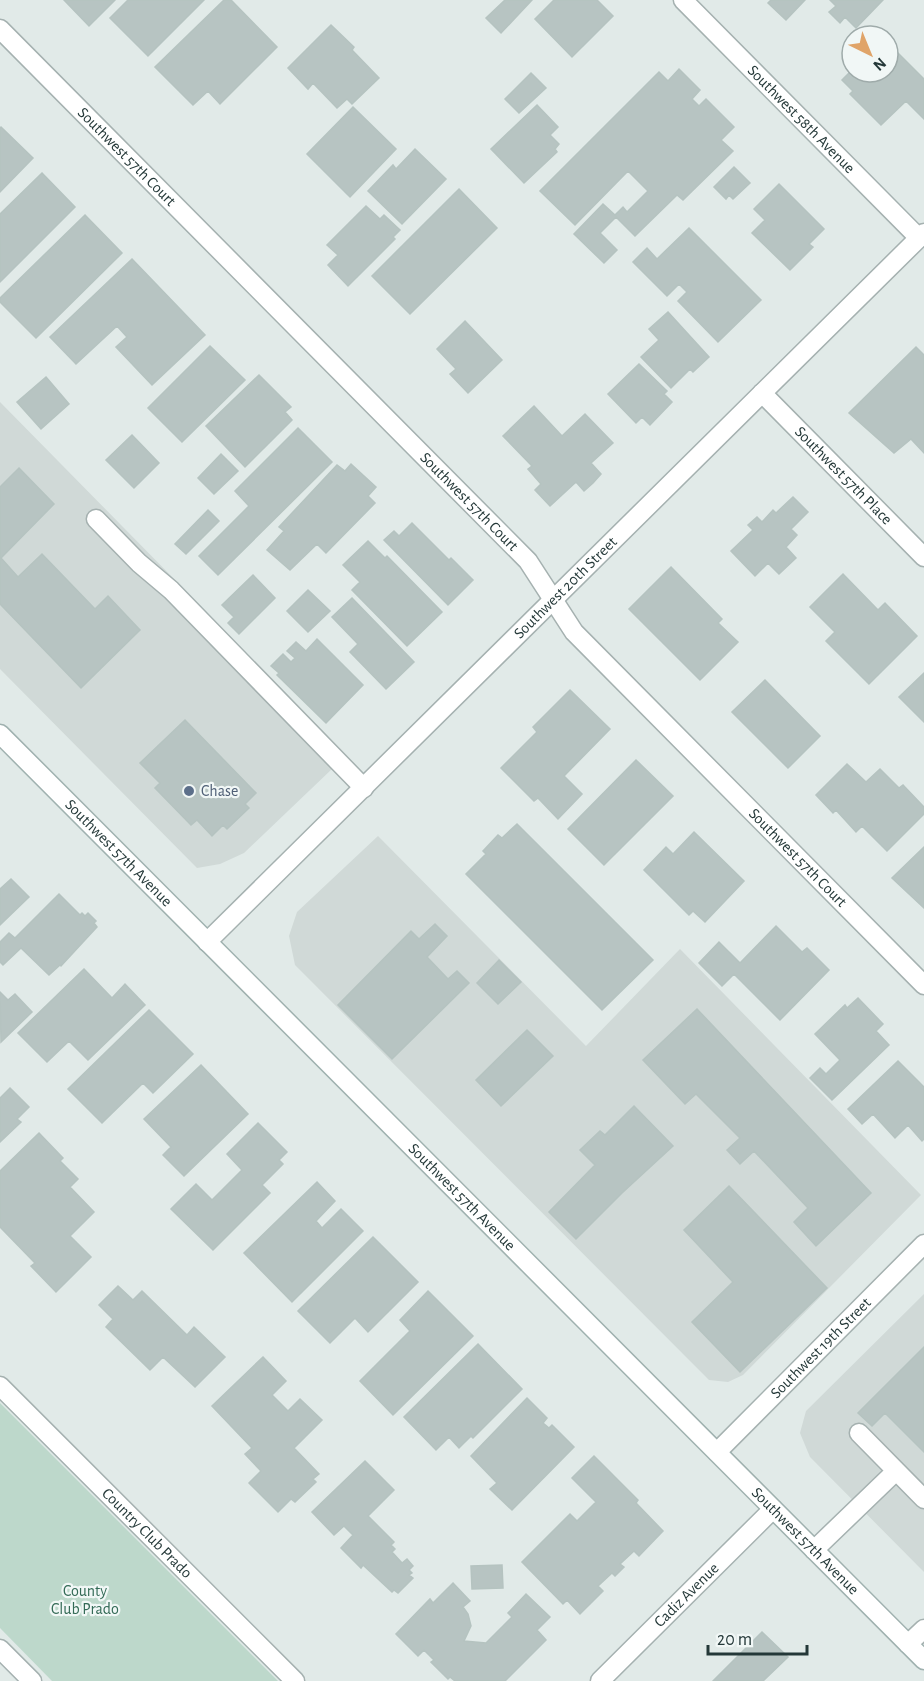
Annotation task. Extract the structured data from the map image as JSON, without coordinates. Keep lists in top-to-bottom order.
{
  "streets": {
    "street": [
      "Southwest 58th Avenue",
      "Southwest 57th Court",
      "Southwest 57th Place",
      "Southwest 20th Street",
      "Southwest 57th Avenue",
      "Southwest 19th Street",
      "Country Club Prado",
      "Cadiz Avenue"
    ]
  },
  "crossings": [
    ["Southwest 58th Avenue", "Southwest 20th Street"],
    ["Southwest 57th Court", "Southwest 20th Street"],
    ["Southwest 57th Place", "Southwest 20th Street"],
    ["Southwest 20th Street", "Southwest 57th Avenue"],
    ["Southwest 57th Avenue", "Southwest 19th Street"],
    ["Southwest 57th Avenue", "Cadiz Avenue"]
  ],
  "parks": ["County Club Prado"],
  "places": ["Chase"],
  "scale_bar": "20 m",
  "north": "bottom right"
}
